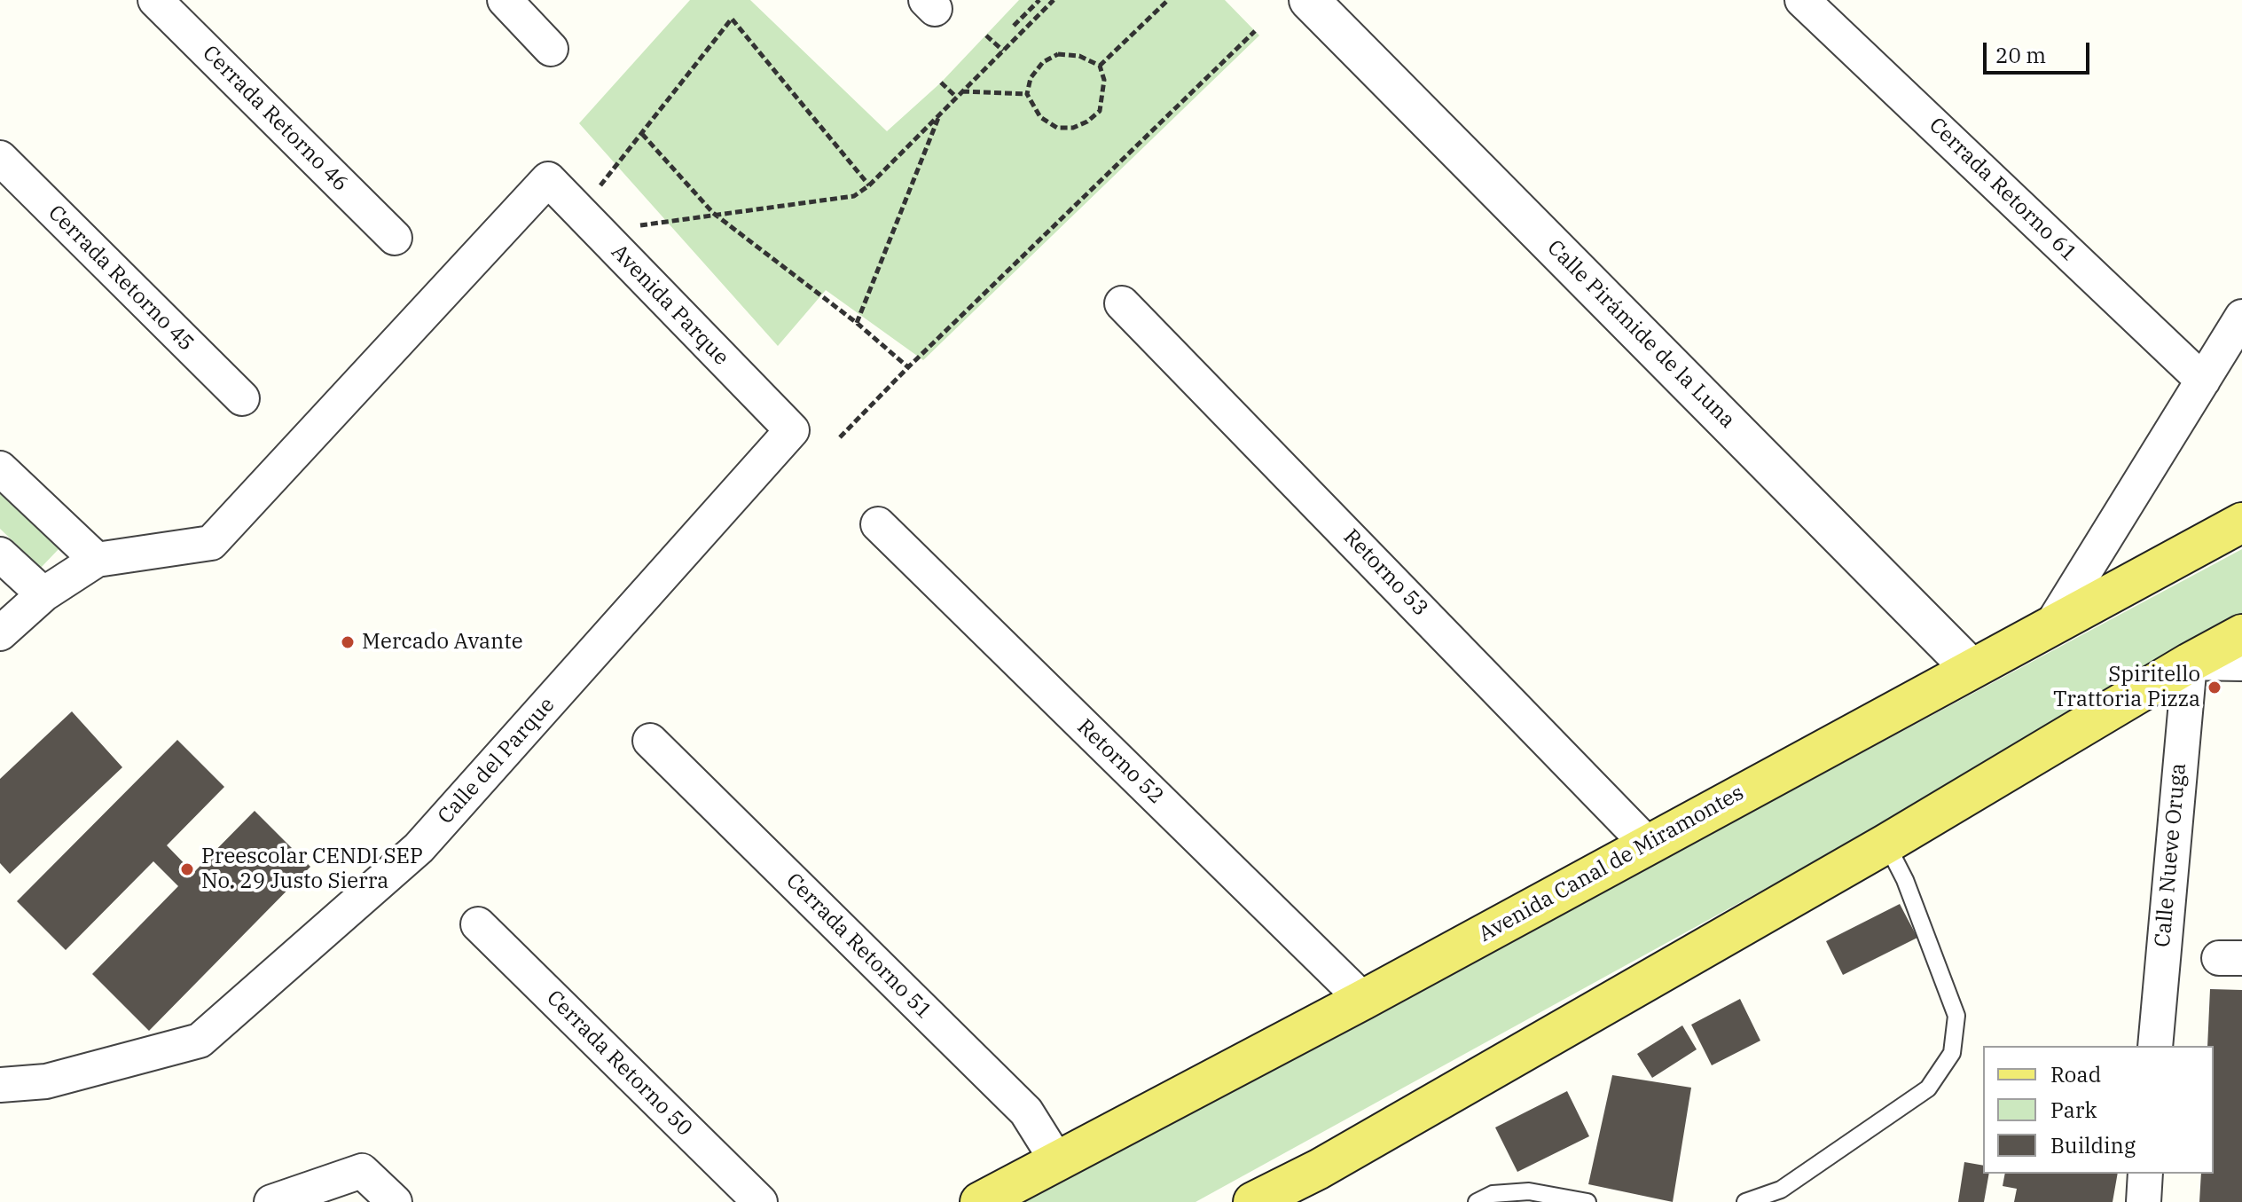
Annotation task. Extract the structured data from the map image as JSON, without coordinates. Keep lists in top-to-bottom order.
{
  "streets": {
    "main road": ["Avenida Canal de Miramontes"],
    "street": [
      "Cerrada Retorno 46",
      "Cerrada Retorno 61",
      "Cerrada Retorno 45",
      "Avenida Parque",
      "Calle Pirámide de la Luna",
      "Retorno 53",
      "Calle del Parque",
      "Retorno 52",
      "Calle Nueve Oruga",
      "Cerrada Retorno 51",
      "Cerrada Retorno 50"
    ]
  },
  "crossings": [
    ["Avenida Parque", "Calle del Parque"],
    ["Calle Pirámide de la Luna", "Avenida Canal de Miramontes"],
    ["Retorno 53", "Avenida Canal de Miramontes"],
    ["Retorno 52", "Avenida Canal de Miramontes"],
    ["Avenida Canal de Miramontes", "Cerrada Retorno 51"]
  ],
  "places": ["Mercado Avante", "Spiritello Trattoria Pizza", "Preescolar CENDI SEP No. 29 Justo Sierra"],
  "legend": ["Road", "Park", "Building"],
  "scale_bar": "20 m"
}
